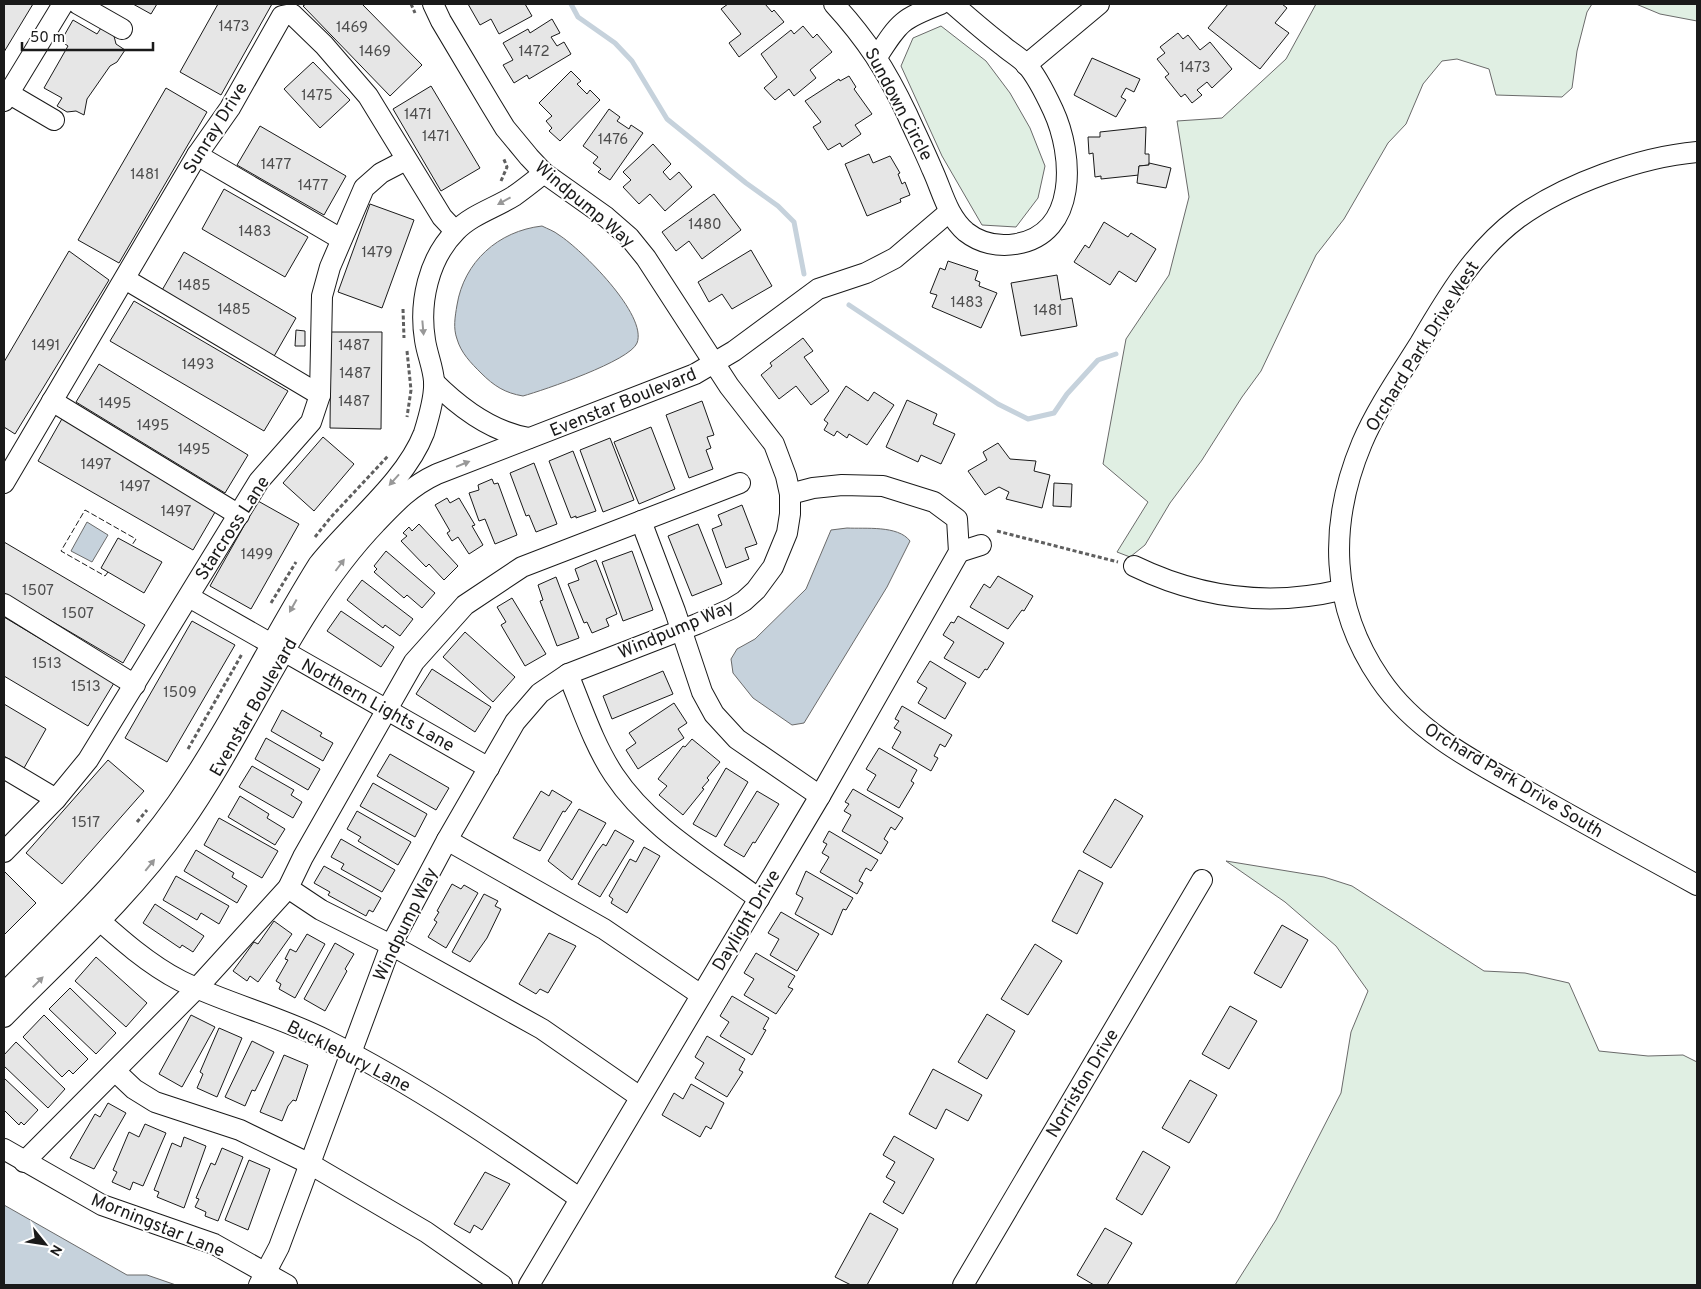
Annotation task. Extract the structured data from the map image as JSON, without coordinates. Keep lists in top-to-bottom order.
{
  "streets": {
    "street": [
      "Sundown Circle",
      "Sunray Drive",
      "Windpump Way",
      "Orchard Park Drive West",
      "Evenstar Boulevard",
      "Starcross Lane",
      "Northern Lights Lane",
      "Orchard Park Drive South",
      "Daylight Drive",
      "Bucklebury Lane",
      "Norriston Drive",
      "Morningstar Lane"
    ]
  },
  "crossings": [
    ["Sunray Drive", "Evenstar Boulevard"],
    ["Sunray Drive", "Starcross Lane"],
    ["Windpump Way", "Evenstar Boulevard"],
    ["Windpump Way", "Northern Lights Lane"],
    ["Windpump Way", "Bucklebury Lane"],
    ["Windpump Way", "Morningstar Lane"],
    ["Orchard Park Drive West", "Orchard Park Drive South"],
    ["Evenstar Boulevard", "Northern Lights Lane"],
    ["Evenstar Boulevard", "Bucklebury Lane"],
    ["Starcross Lane", "Northern Lights Lane"],
    ["Daylight Drive", "Bucklebury Lane"]
  ],
  "house_numbers": [
    "1473",
    "1469",
    "1469",
    "1472",
    "1473",
    "1475",
    "1471",
    "1471",
    "1476",
    "1477",
    "1481",
    "1477",
    "1480",
    "1483",
    "1479",
    "1485",
    "1483",
    "1485",
    "1481",
    "1491",
    "1487",
    "1493",
    "1487",
    "1487",
    "1495",
    "1495",
    "1495",
    "1497",
    "1497",
    "1497",
    "1499",
    "1507",
    "1507",
    "1513",
    "1513",
    "1509",
    "1517"
  ],
  "scale_bar": "50 m",
  "north": "bottom right"
}
